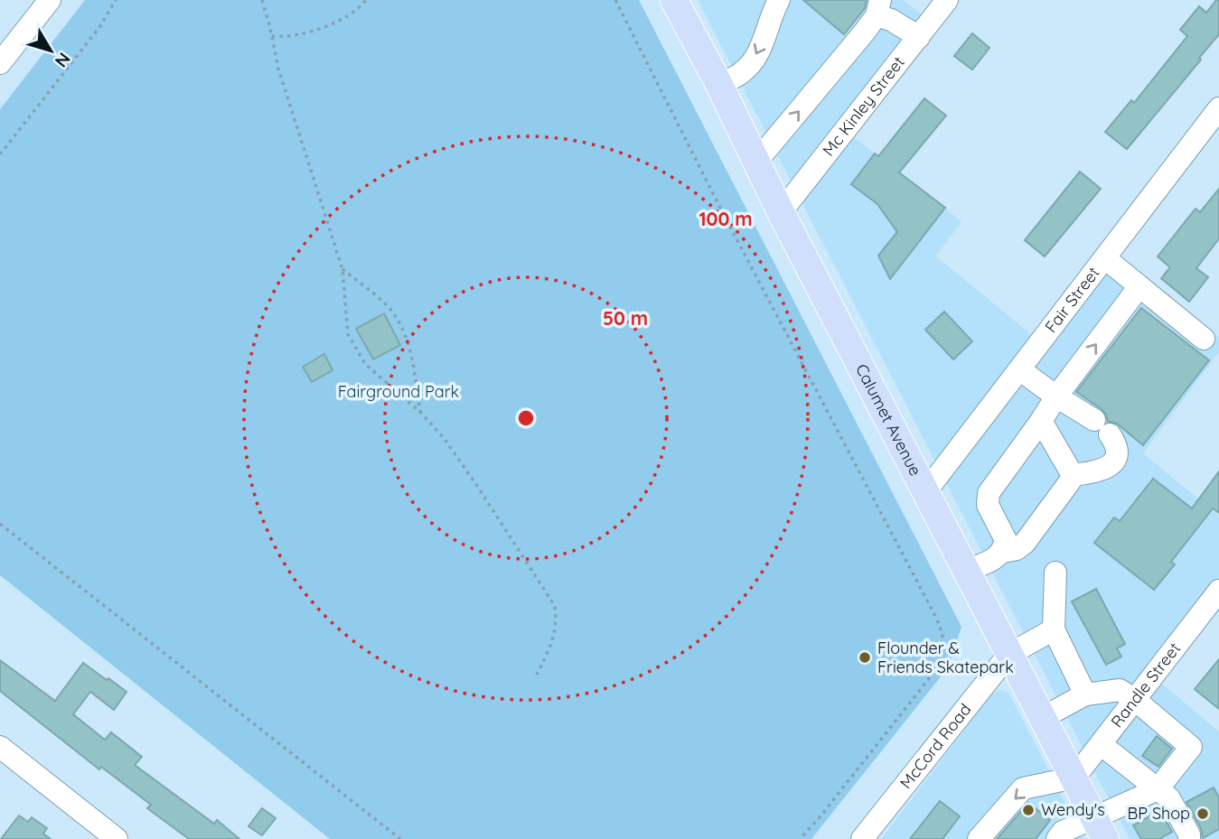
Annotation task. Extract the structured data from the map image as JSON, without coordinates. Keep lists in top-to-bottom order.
{
  "streets": {
    "main road": ["Calumet Avenue"],
    "street": [
      "Mc Kinley Street",
      "Fair Street",
      "Randle Street",
      "McCord Road"
    ]
  },
  "crossings": [
    ["Mc Kinley Street", "Calumet Avenue"],
    ["Fair Street", "Calumet Avenue"],
    ["Calumet Avenue", "Randle Street"],
    ["Calumet Avenue", "McCord Road"]
  ],
  "parks": ["Fairground Park"],
  "places": ["Flounder & Friends Skatepark", "Wendy's", "BP Shop"],
  "north": "bottom right",
  "rings": ["100 m", "50 m"]
}
